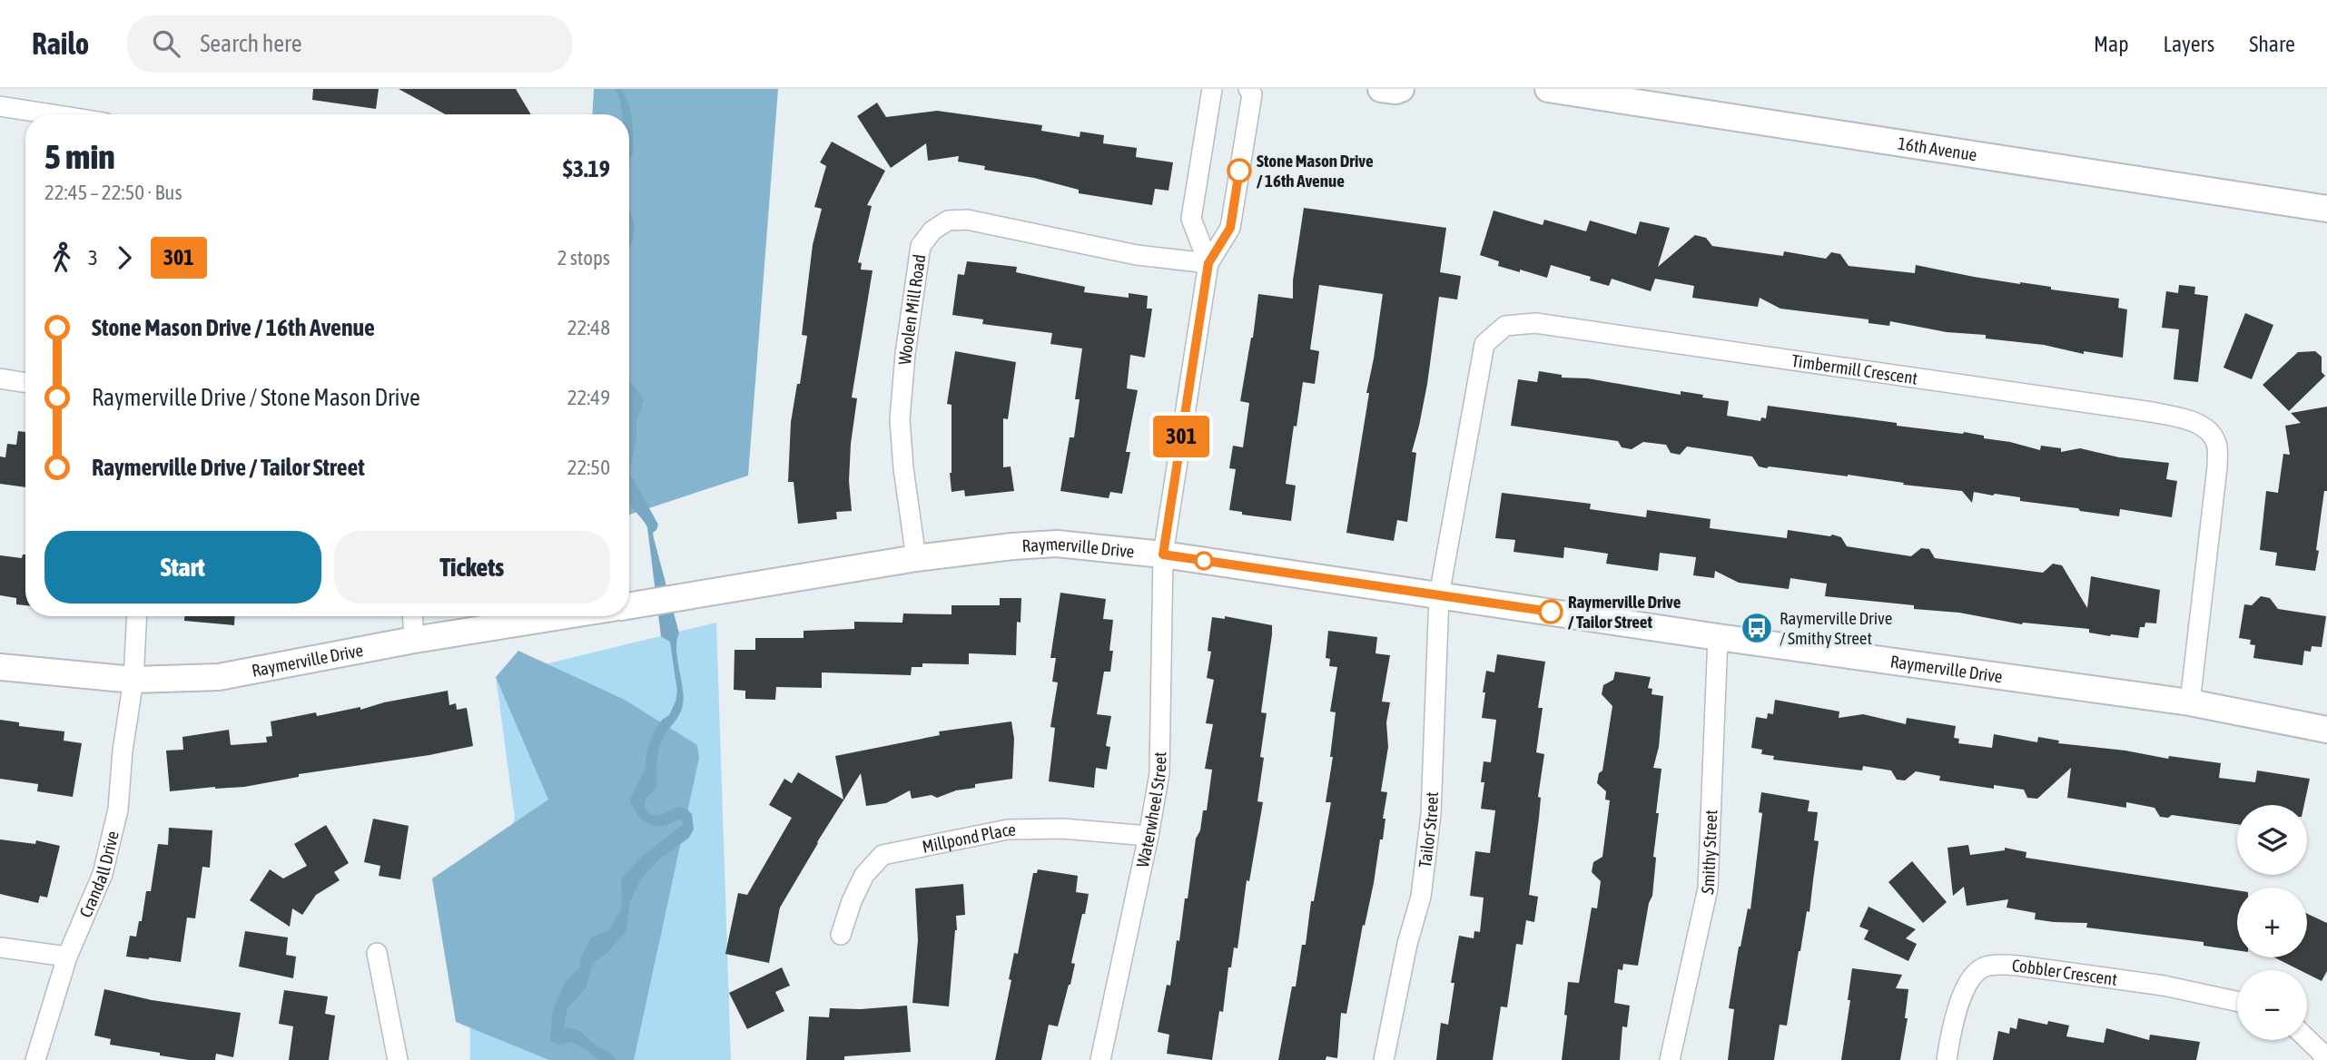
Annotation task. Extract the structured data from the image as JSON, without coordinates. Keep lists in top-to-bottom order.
{
  "streets": {
    "street": [
      "16th Avenue",
      "Woolen Mill Road",
      "Timbermill Crescent",
      "Raymerville Drive",
      "Waterwheel Street",
      "Tailor Street",
      "Millpond Place",
      "Smithy Street",
      "Crandall Drive",
      "Cobbler Crescent"
    ]
  },
  "crossings": [
    ["Woolen Mill Road", "Raymerville Drive"],
    ["Woolen Mill Road", "Waterwheel Street"],
    ["Timbermill Crescent", "Raymerville Drive"],
    ["Timbermill Crescent", "Tailor Street"],
    ["Raymerville Drive", "Waterwheel Street"],
    ["Raymerville Drive", "Tailor Street"],
    ["Raymerville Drive", "Smithy Street"],
    ["Raymerville Drive", "Crandall Drive"],
    ["Waterwheel Street", "Millpond Place"]
  ],
  "places": {
    "other": ["Stone Mason Drive / 16th Avenue", "Raymerville Drive / Tailor Street"],
    "bus stop": ["Raymerville Drive / Smithy Street"]
  },
  "lines": ["bus line 301"],
  "page": {
    "header": "Railo",
    "search": "Search here",
    "nav": ["Map", "Layers", "Share"],
    "on_map": "301",
    "heading": ["5 min", "22:45 – 22:50 · Bus", "$3.19"],
    "legs": ["3", "301", "2 stops"],
    "list": [
      {
        "name": "Stone Mason Drive / 16th Avenue",
        "value": "22:48"
      },
      {
        "name": "Raymerville Drive / Stone Mason Drive",
        "value": "22:49"
      },
      {
        "name": "Raymerville Drive / Tailor Street",
        "value": "22:50"
      }
    ],
    "buttons": ["Start", "Tickets"],
    "map_buttons": ["+", "−"]
  }
}
